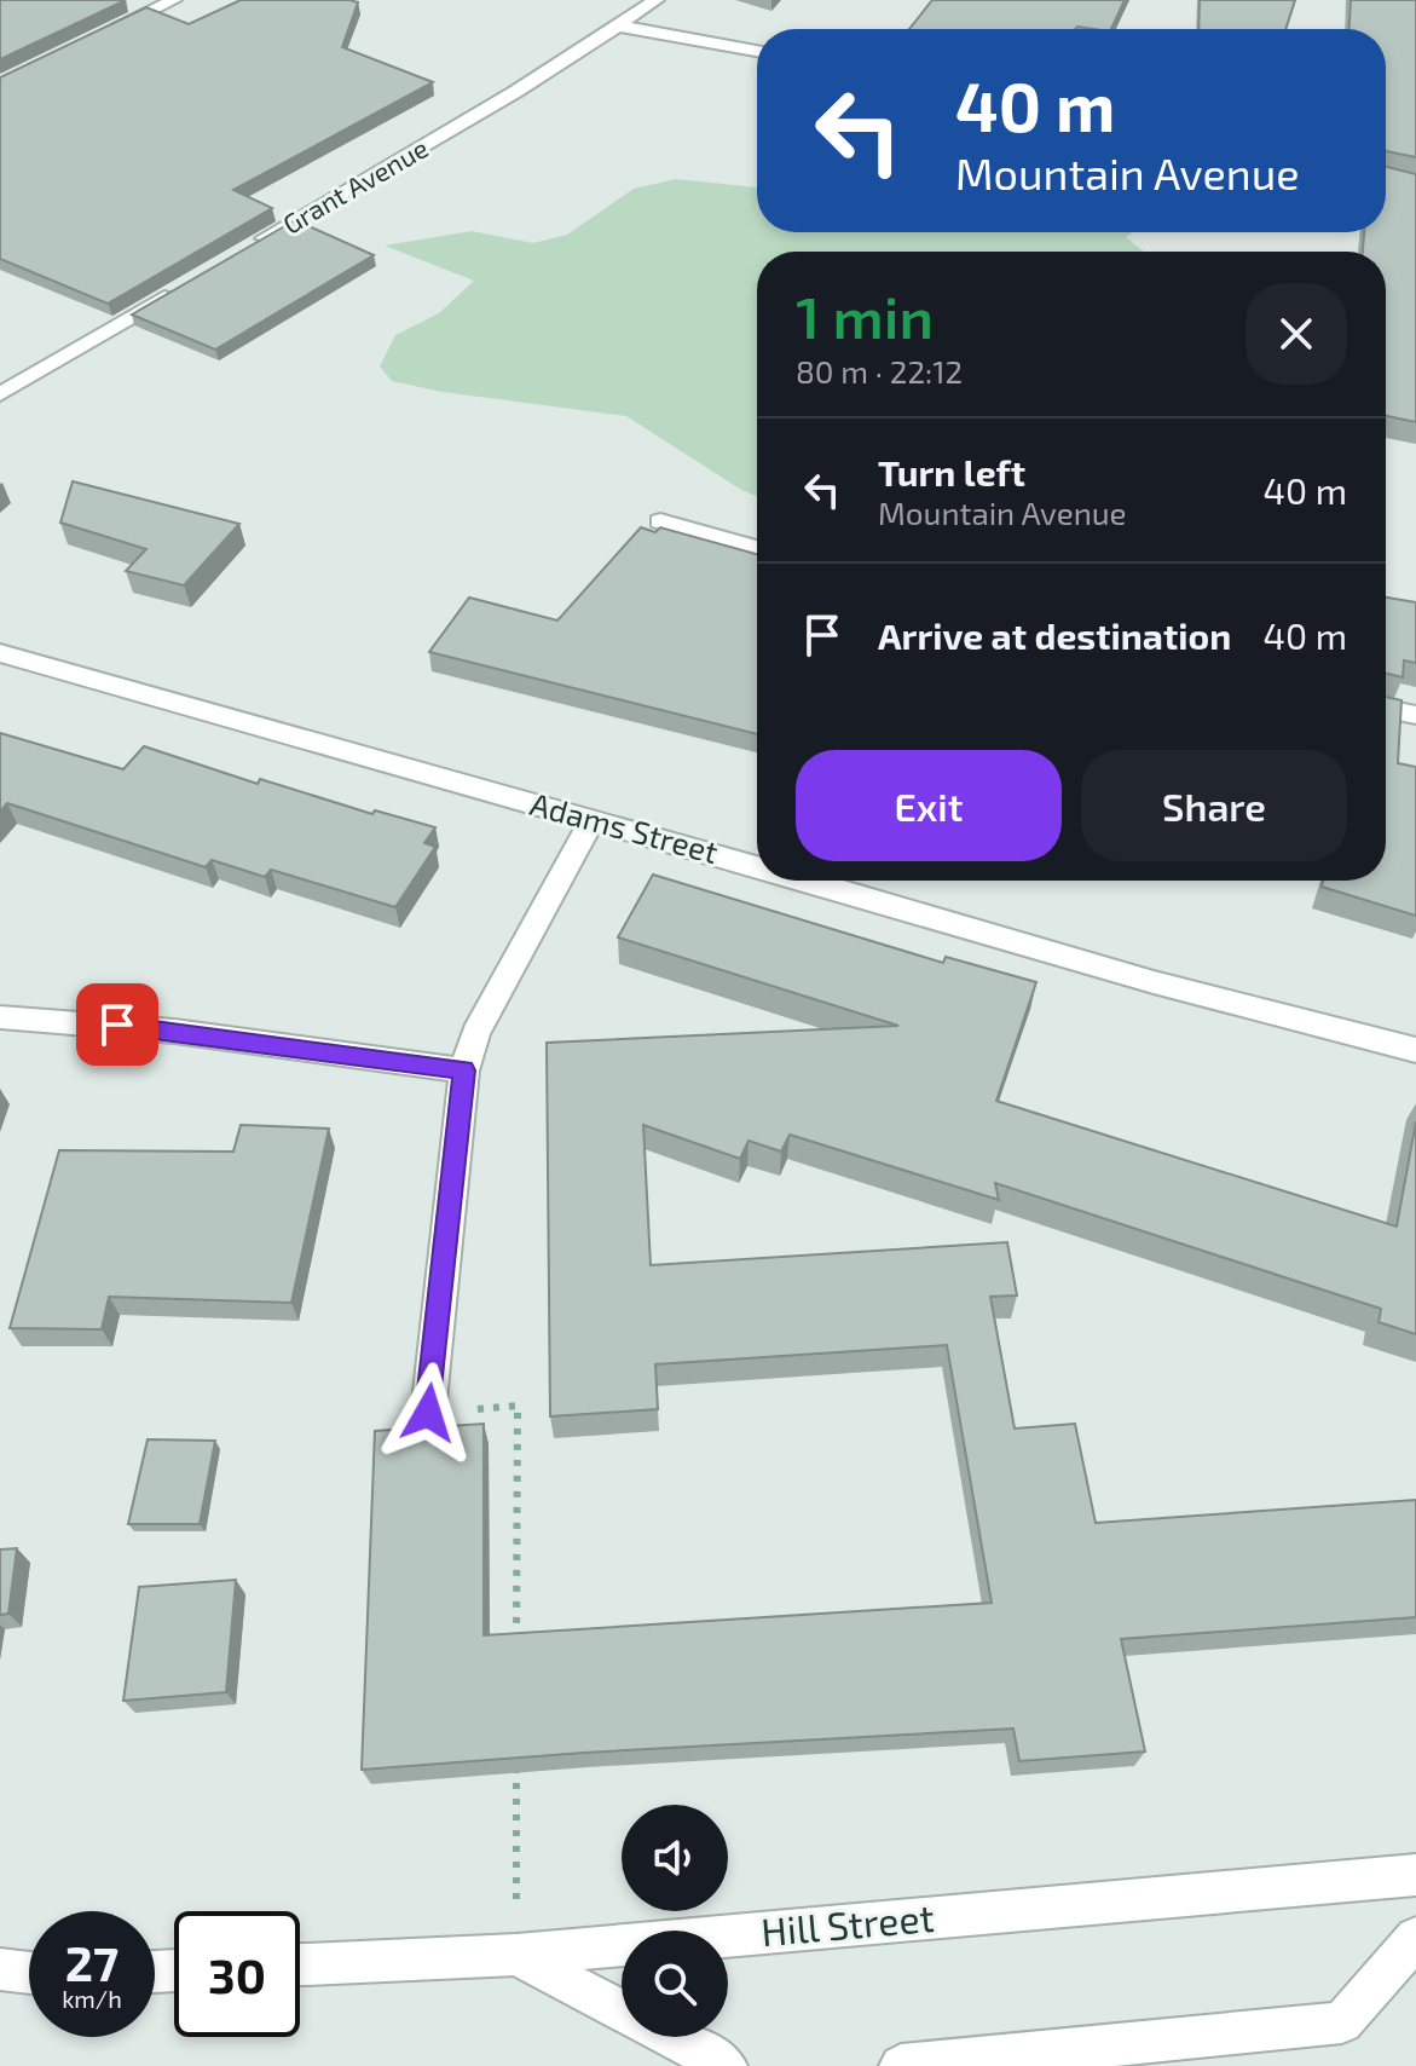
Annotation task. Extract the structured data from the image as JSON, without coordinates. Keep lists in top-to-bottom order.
{
  "streets": {
    "street": ["Grant Avenue", "Adams Street", "Hill Street"]
  },
  "page": {
    "turn": ["40 m", "Mountain Avenue"],
    "heading": ["1 min", "80 m · 22:12"],
    "list": [
      {
        "name": "Turn left",
        "note": "Mountain Avenue",
        "value": "40 m"
      },
      {
        "name": "Arrive at destination",
        "value": "40 m"
      }
    ],
    "buttons": ["Exit", "Share"],
    "speed": "27 km/h",
    "limit": "30"
  }
}
